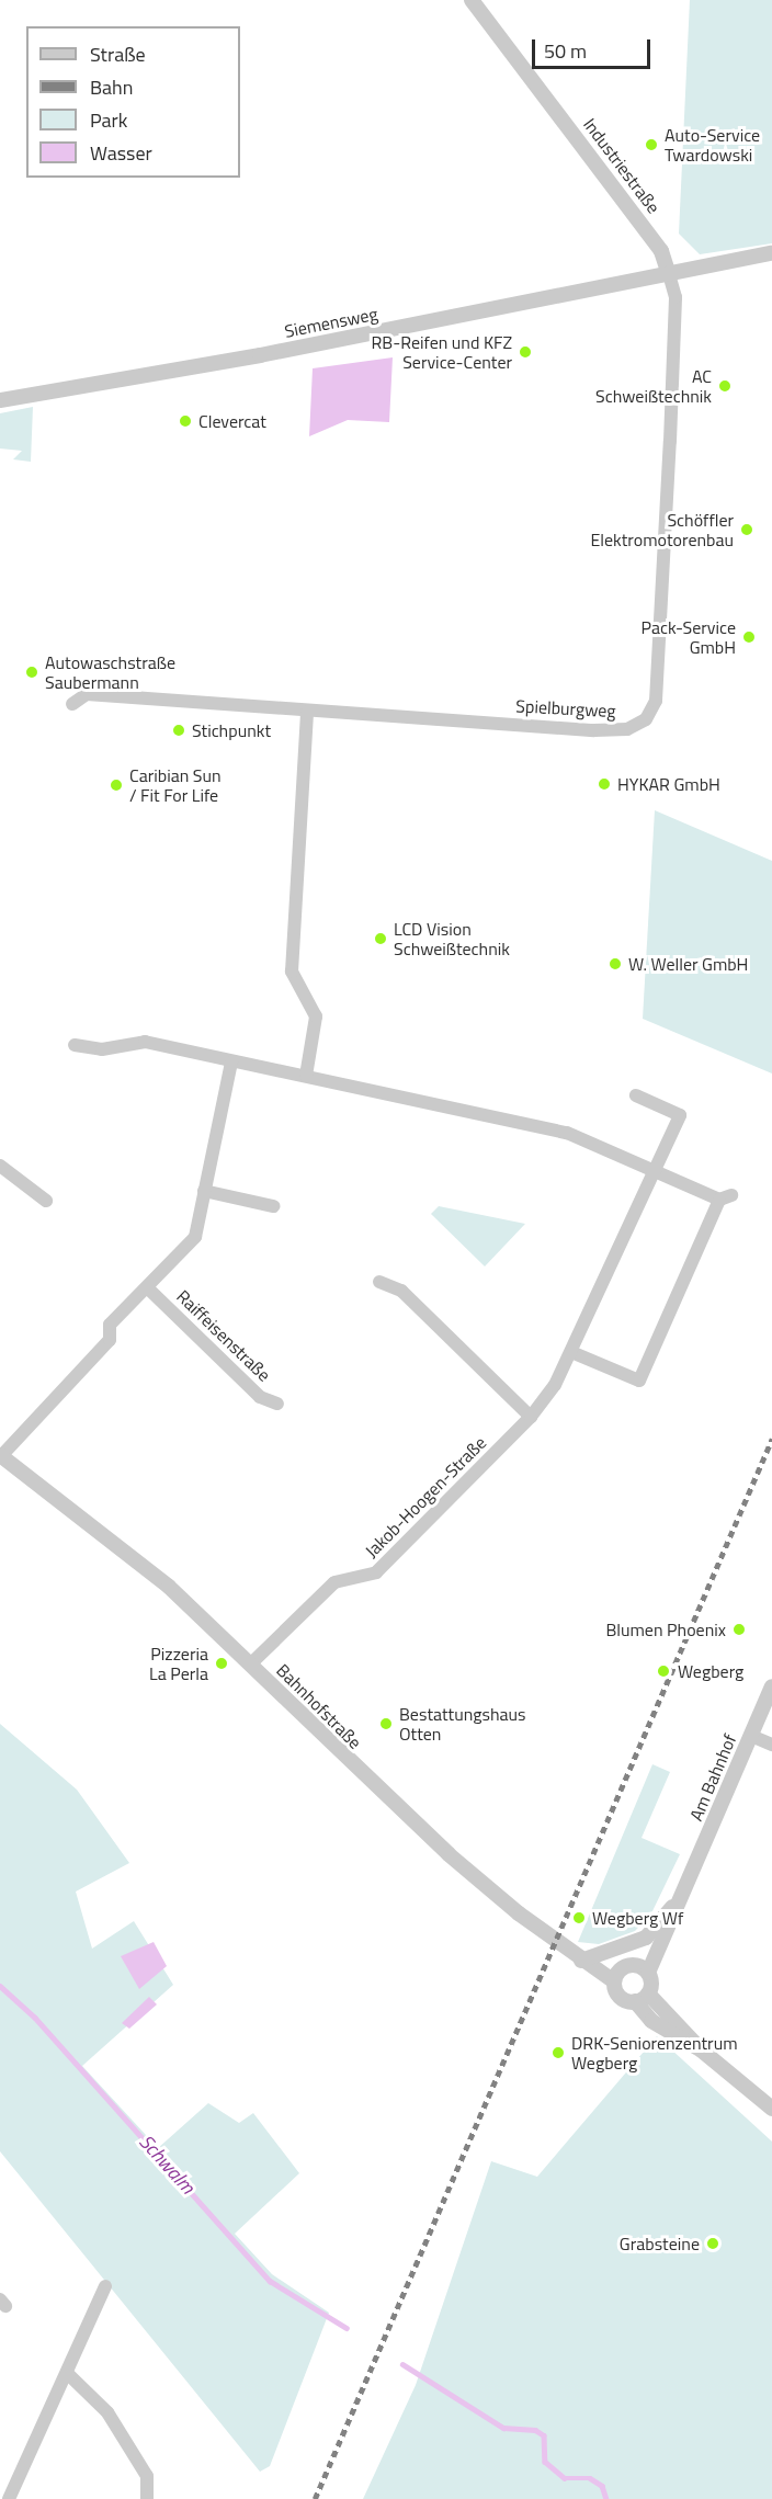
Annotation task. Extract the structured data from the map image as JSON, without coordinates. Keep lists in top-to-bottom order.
{
  "streets": {
    "street": [
      "Industriestraße",
      "Siemensweg",
      "Spielburgweg",
      "Raiffeisenstraße",
      "Jakob-Hoogen-Straße",
      "Bahnhofstraße",
      "Am Bahnhof"
    ]
  },
  "crossings": [
    ["Industriestraße", "Siemensweg"],
    ["Industriestraße", "Spielburgweg"],
    ["Siemensweg", "Spielburgweg"],
    ["Raiffeisenstraße", "Bahnhofstraße"],
    ["Jakob-Hoogen-Straße", "Bahnhofstraße"],
    ["Bahnhofstraße", "Am Bahnhof"]
  ],
  "water": ["Schwalm"],
  "places": [
    "Auto-Service Twardowski",
    "RB-Reifen und KFZ Service-Center",
    "AC Schweißtechnik",
    "Clevercat",
    "Schöffler Elektromotorenbau",
    "Pack-Service GmbH",
    "Autowaschstraße Saubermann",
    "Stichpunkt",
    "HYKAR GmbH",
    "Caribian Sun / Fit For Life",
    "LCD Vision Schweißtechnik",
    "W. Weller GmbH",
    "Blumen Phoenix",
    "Pizzeria La Perla",
    "Wegberg",
    "Bestattungshaus Otten",
    "Wegberg Wf",
    "DRK-Seniorenzentrum Wegberg",
    "Grabsteine"
  ],
  "legend": [
    "Straße",
    "Bahn",
    "Park",
    "Wasser"
  ],
  "scale_bar": "50 m"
}
